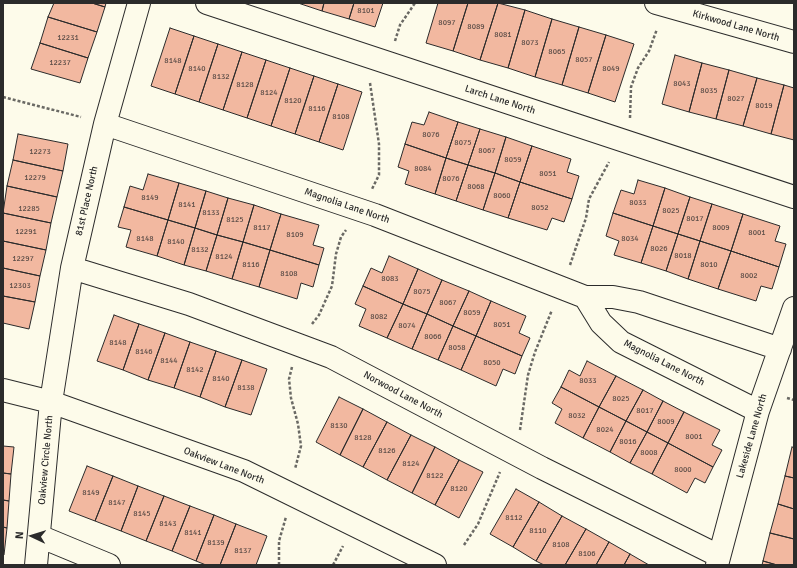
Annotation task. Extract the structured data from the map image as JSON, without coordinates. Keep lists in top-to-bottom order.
{
  "streets": {
    "street": [
      "Kirkwood Lane North",
      "Larch Lane North",
      "81st Place North",
      "Magnolia Lane North",
      "Norwood Lane North",
      "Lakeside Lane North",
      "Oakview Circle North",
      "Oakview Lane North"
    ]
  },
  "crossings": [
    ["81st Place North", "Magnolia Lane North"],
    ["81st Place North", "Norwood Lane North"],
    ["81st Place North", "Oakview Circle North"],
    ["81st Place North", "Oakview Lane North"],
    ["Magnolia Lane North", "Lakeside Lane North"],
    ["Norwood Lane North", "Lakeside Lane North"],
    ["Oakview Circle North", "Oakview Lane North"]
  ],
  "house_numbers": [
    "8101",
    "8097",
    "8089",
    "8081",
    "12231",
    "8073",
    "8065",
    "8057",
    "8148",
    "12237",
    "8140",
    "8049",
    "8132",
    "8043",
    "8128",
    "8035",
    "8124",
    "8027",
    "8120",
    "8019",
    "8116",
    "8108",
    "8076",
    "8075",
    "8067",
    "12273",
    "8059",
    "8084",
    "8051",
    "12279",
    "8076",
    "8068",
    "8060",
    "8149",
    "8033",
    "8141",
    "8052",
    "12285",
    "8025",
    "8133",
    "8017",
    "8125",
    "8117",
    "8009",
    "12291",
    "8001",
    "8109",
    "8148",
    "8034",
    "8140",
    "8026",
    "8132",
    "8018",
    "8124",
    "12297",
    "8116",
    "8010",
    "8108",
    "8002",
    "8083",
    "12303",
    "8075",
    "8067",
    "8059",
    "8082",
    "8051",
    "8074",
    "8066",
    "8148",
    "8058",
    "8146",
    "8144",
    "8050",
    "8142",
    "8140",
    "8033",
    "8138",
    "8025",
    "8017",
    "8032",
    "8009",
    "8130",
    "8024",
    "8001",
    "8128",
    "8016",
    "8126",
    "8008",
    "8124",
    "8000",
    "8122",
    "8120",
    "8149",
    "8147",
    "8145",
    "8112",
    "8143",
    "8110",
    "8141",
    "8139",
    "8108",
    "8137",
    "8106"
  ],
  "north": "left"
}
